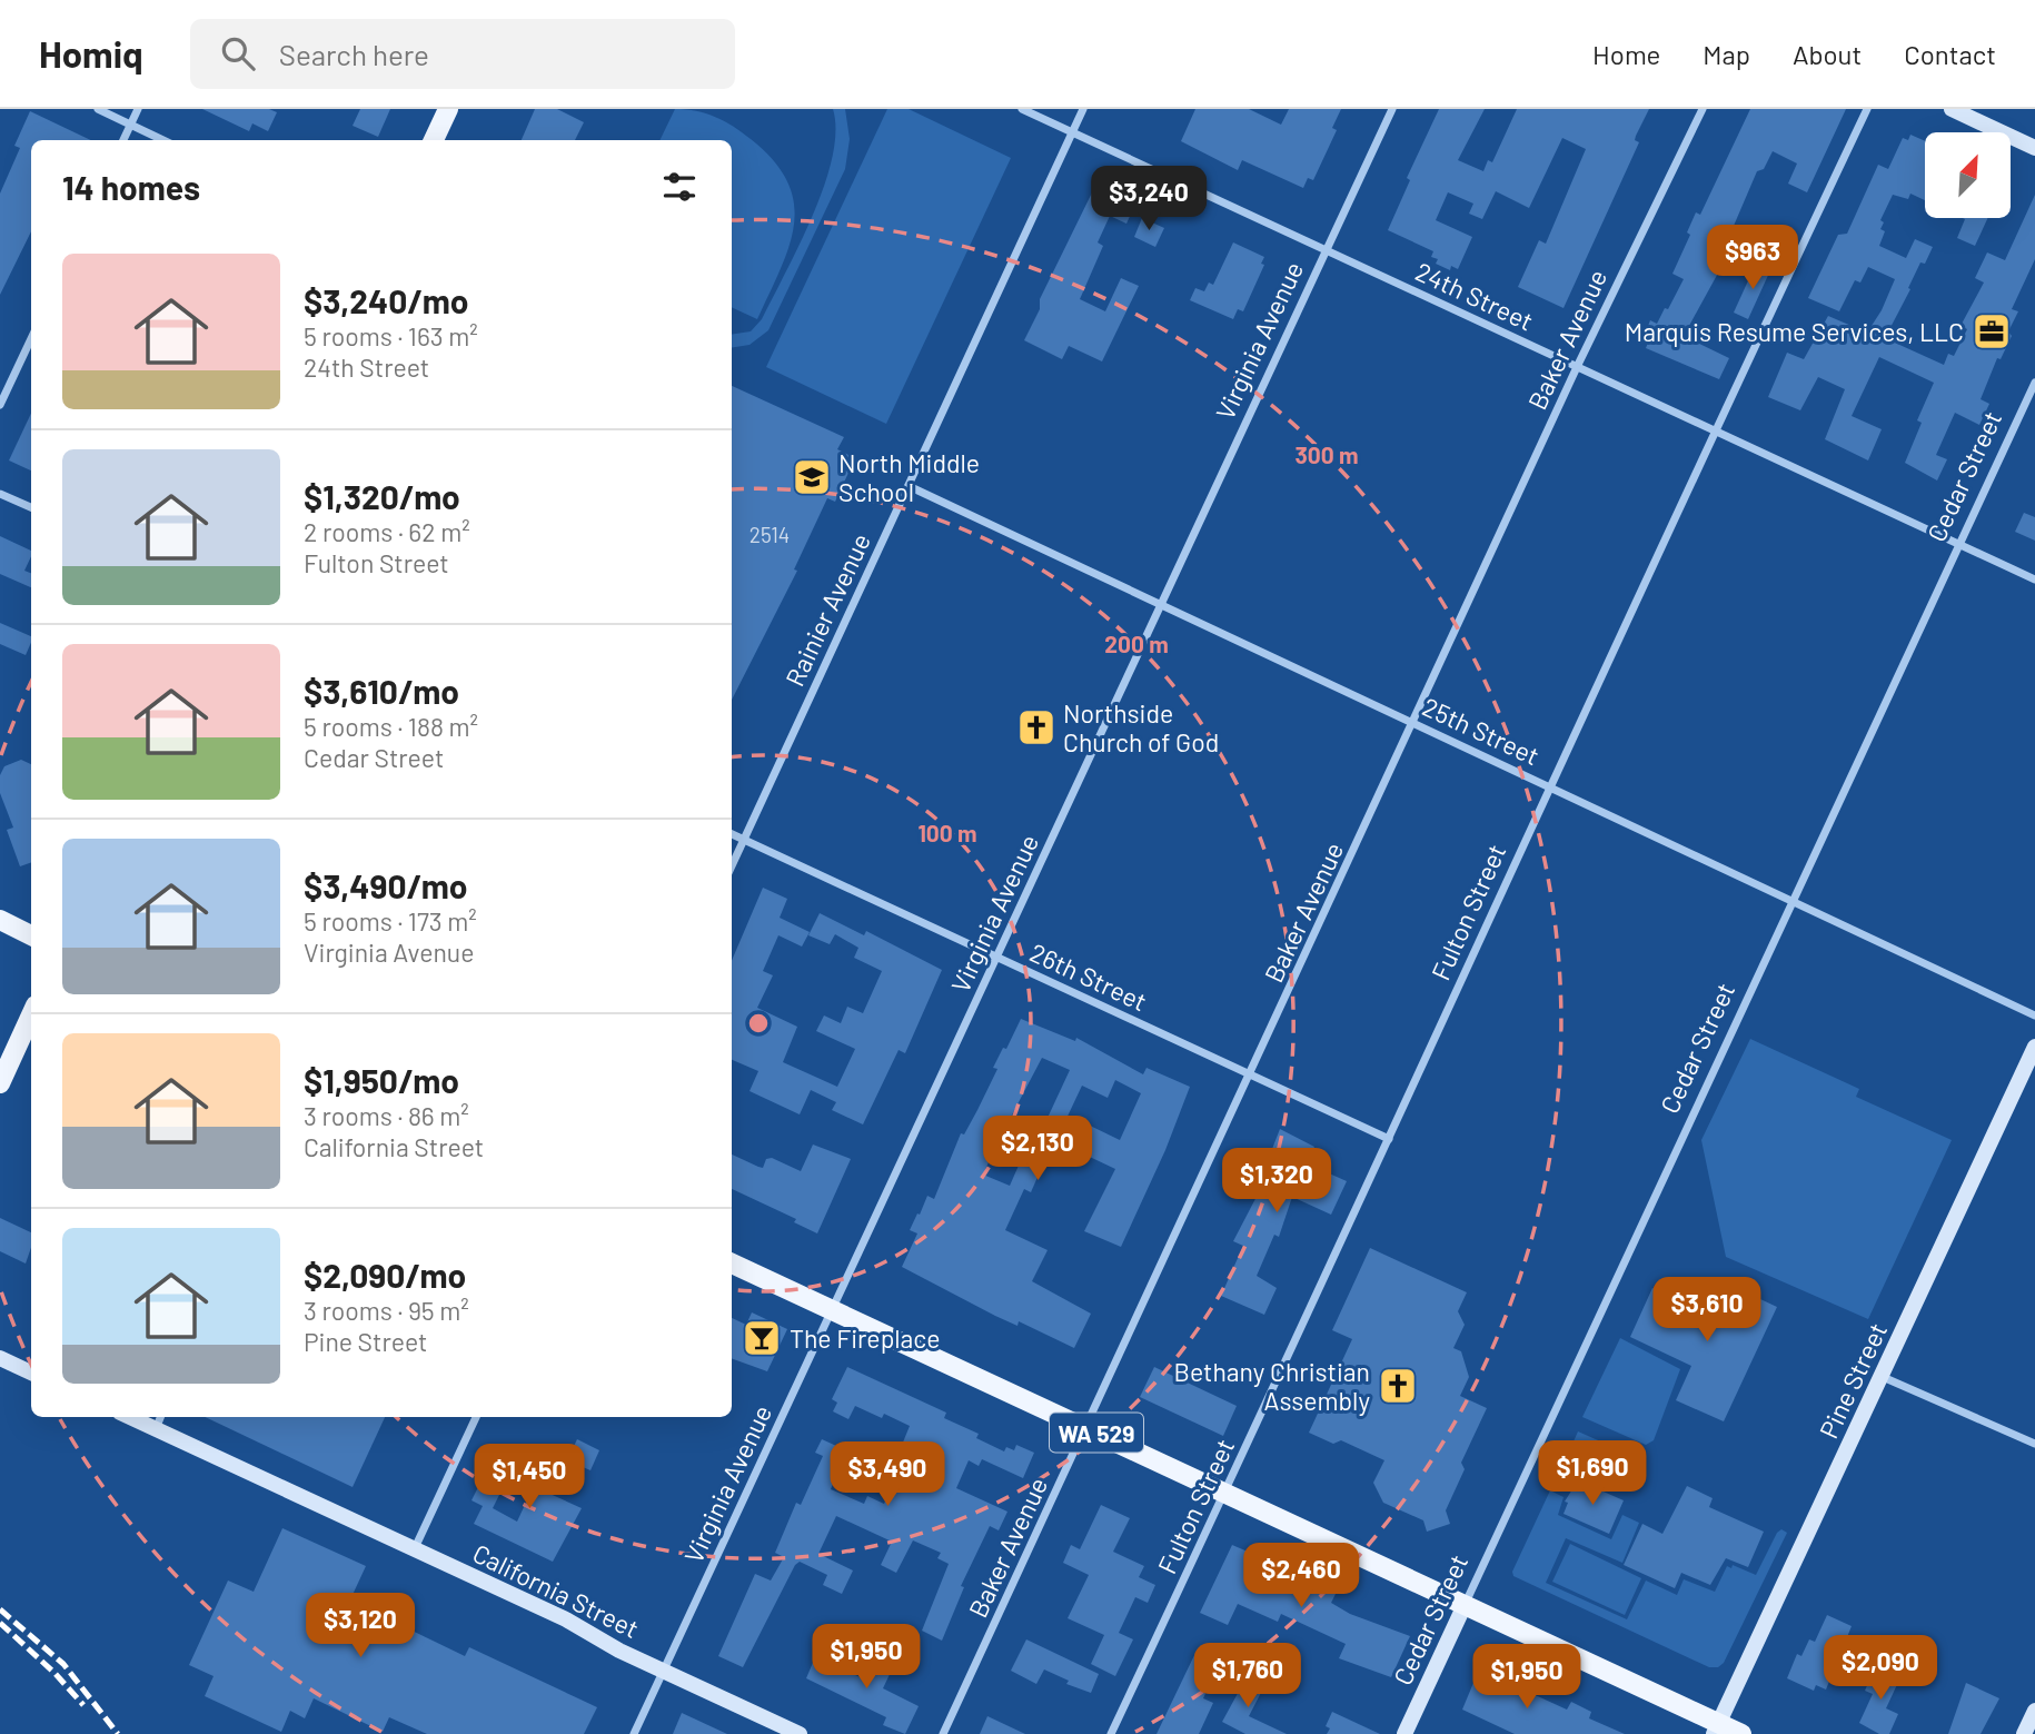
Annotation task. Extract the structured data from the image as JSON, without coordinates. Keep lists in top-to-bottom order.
{
  "streets": {
    "main road": ["WA 529"],
    "street": [
      "24th Street",
      "Baker Avenue",
      "Virginia Avenue",
      "Cedar Street",
      "Rainier Avenue",
      "25th Street",
      "Fulton Street",
      "26th Street",
      "Pine Street",
      "California Street"
    ]
  },
  "crossings": [
    ["24th Street", "Baker Avenue"],
    ["24th Street", "Virginia Avenue"],
    ["24th Street", "Cedar Street"],
    ["24th Street", "Rainier Avenue"],
    ["24th Street", "Fulton Street"],
    ["Baker Avenue", "25th Street"],
    ["Baker Avenue", "26th Street"],
    ["Baker Avenue", "WA 529"],
    ["Virginia Avenue", "25th Street"],
    ["Virginia Avenue", "26th Street"],
    ["Virginia Avenue", "WA 529"],
    ["Virginia Avenue", "California Street"],
    ["Cedar Street", "25th Street"],
    ["Cedar Street", "WA 529"],
    ["Rainier Avenue", "25th Street"],
    ["Rainier Avenue", "26th Street"],
    ["25th Street", "Fulton Street"],
    ["Fulton Street", "26th Street"],
    ["Fulton Street", "WA 529"],
    ["Pine Street", "WA 529"]
  ],
  "places": {
    "office": ["Marquis Resume Services, LLC"],
    "school or university": ["North Middle School"],
    "church": ["Northside Church of God", "Bethany Christian Assembly"],
    "bar": ["The Fireplace"]
  },
  "house_numbers": ["2514"],
  "north": "top right",
  "page": {
    "header": "Homiq",
    "search": "Search here",
    "nav": [
      "Home",
      "Map",
      "About",
      "Contact"
    ],
    "heading": "14 homes",
    "price": [
      "$3,240",
      "$963",
      "$2,130",
      "$1,320",
      "$3,610",
      "$1,690",
      "$3,490",
      "$1,450",
      "$2,460",
      "$3,120",
      "$1,950",
      "$2,090",
      "$1,760",
      "$1,950"
    ],
    "list": [
      {
        "name": "$3,240/mo",
        "note": "5 rooms · 163 m² · 24th Street"
      },
      {
        "name": "$1,320/mo",
        "note": "2 rooms · 62 m² · Fulton Street"
      },
      {
        "name": "$3,610/mo",
        "note": "5 rooms · 188 m² · Cedar Street"
      },
      {
        "name": "$3,490/mo",
        "note": "5 rooms · 173 m² · Virginia Avenue"
      },
      {
        "name": "$1,950/mo",
        "note": "3 rooms · 86 m² · California Street"
      },
      {
        "name": "$2,090/mo",
        "note": "3 rooms · 95 m² · Pine Street"
      }
    ]
  },
  "rings": ["300 m", "200 m", "100 m"]
}
